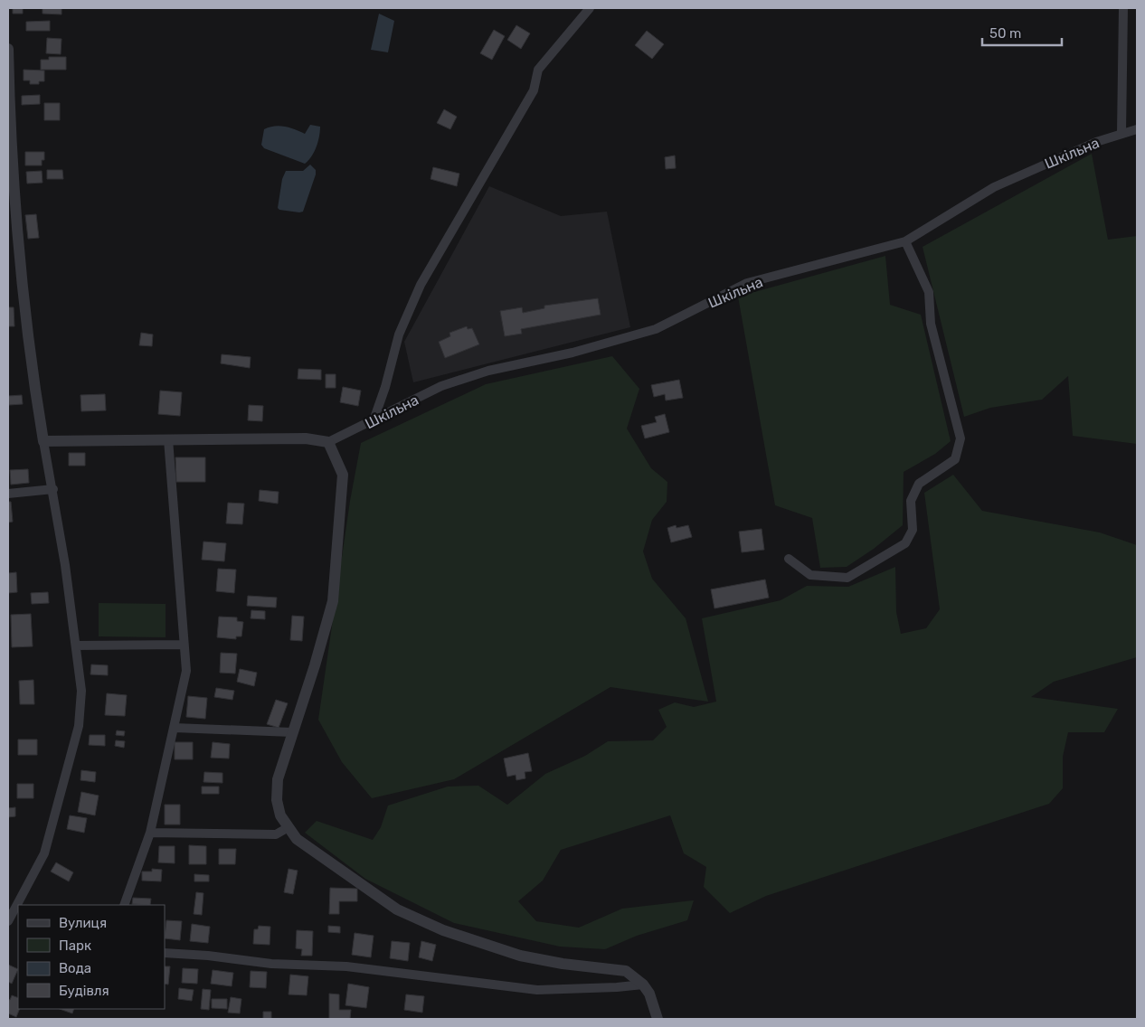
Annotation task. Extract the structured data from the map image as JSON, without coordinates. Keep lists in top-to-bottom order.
{
  "streets": {
    "street": ["Шкільна"]
  },
  "legend": [
    "Вулиця",
    "Парк",
    "Вода",
    "Будівля"
  ],
  "scale_bar": "50 m"
}
